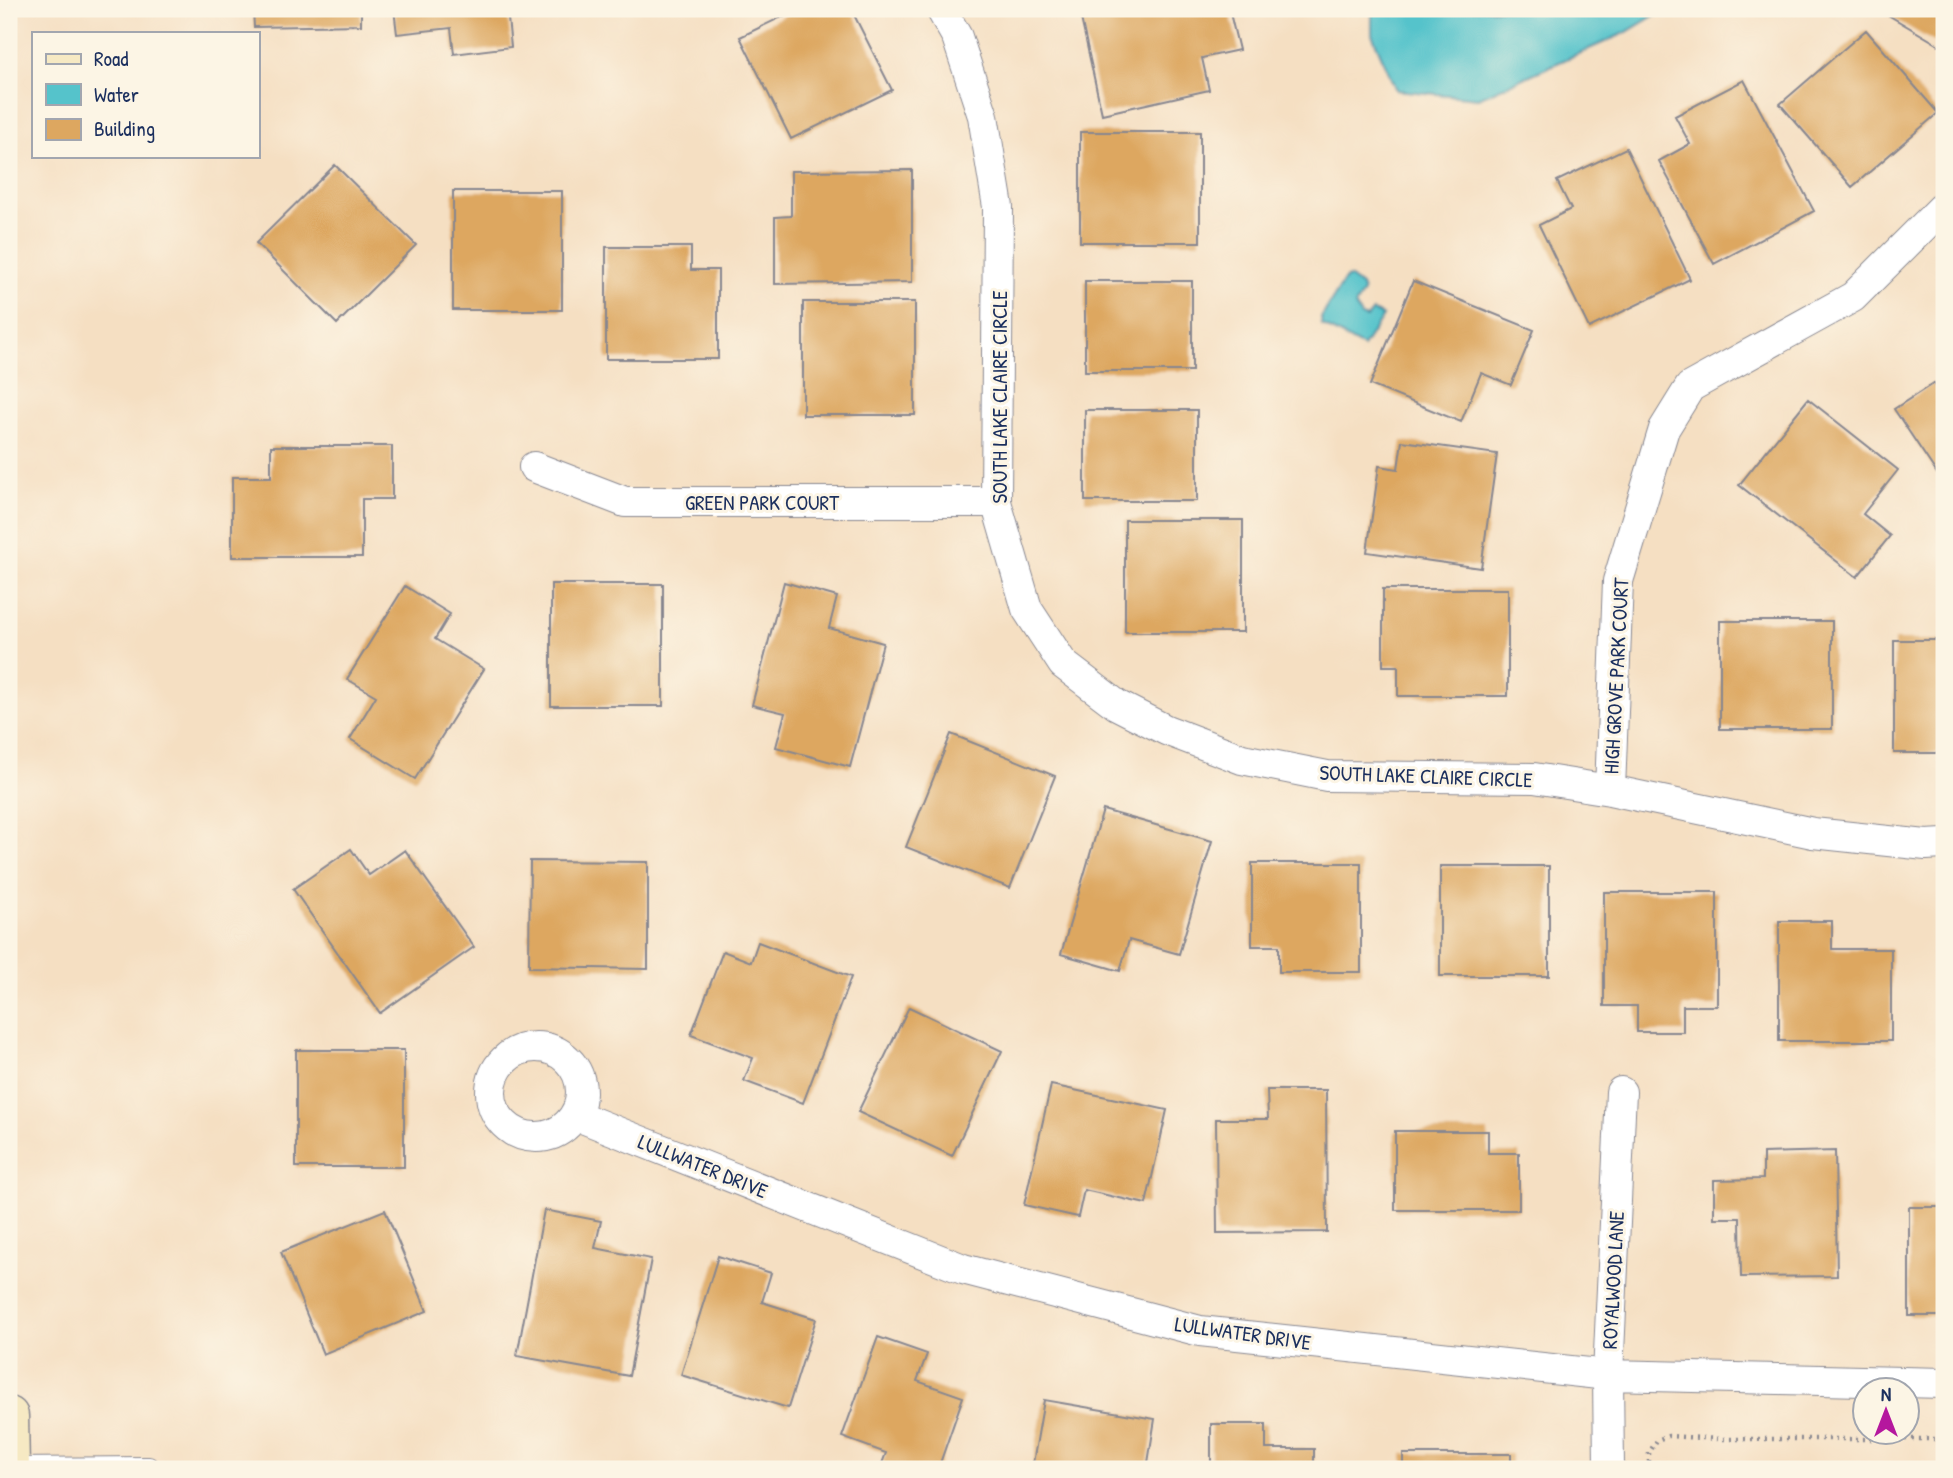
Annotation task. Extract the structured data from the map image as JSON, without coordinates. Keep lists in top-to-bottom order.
{
  "streets": {
    "street": [
      "SOUTH LAKE CLAIRE CIRCLE",
      "GREEN PARK COURT",
      "HIGH GROVE PARK COURT",
      "LULLWATER DRIVE",
      "ROYALWOOD LANE"
    ]
  },
  "crossings": [
    ["SOUTH LAKE CLAIRE CIRCLE", "GREEN PARK COURT"],
    ["SOUTH LAKE CLAIRE CIRCLE", "HIGH GROVE PARK COURT"],
    ["LULLWATER DRIVE", "ROYALWOOD LANE"]
  ],
  "legend": ["Road", "Water", "Building"],
  "north": "top"
}
